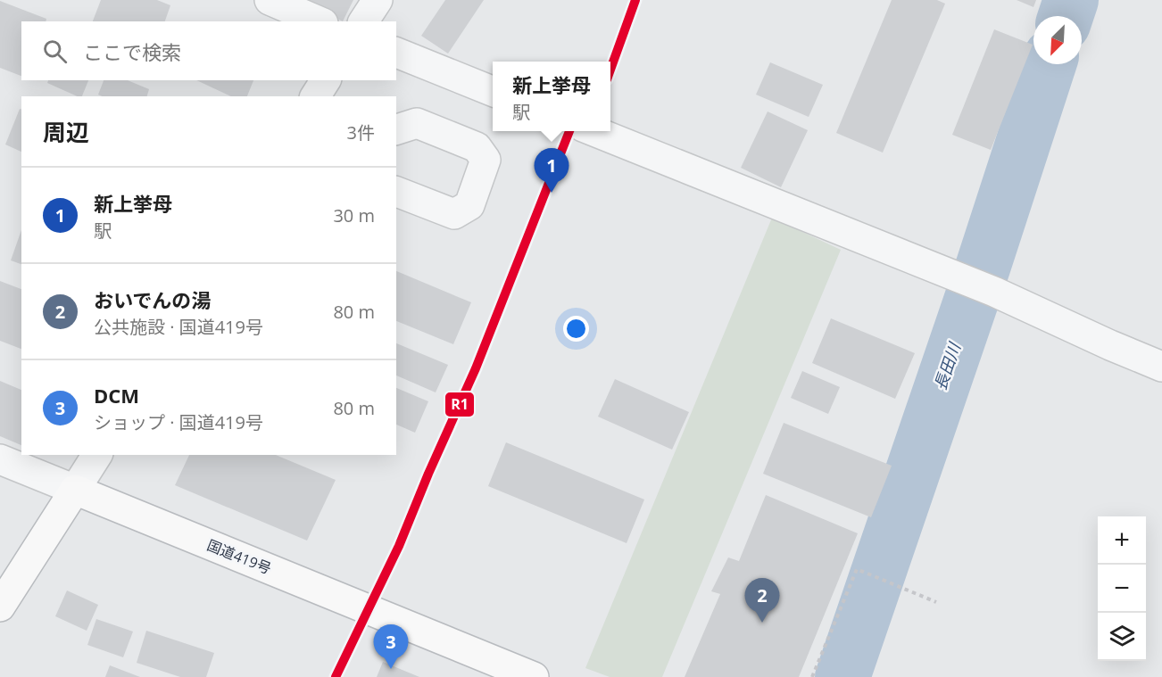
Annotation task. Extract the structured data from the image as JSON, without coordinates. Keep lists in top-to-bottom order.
{
  "streets": {
    "highway": ["国道419号"]
  },
  "water": ["長田川"],
  "lines": ["transit line R1"],
  "north": "bottom left",
  "page": {
    "search": "ここで検索",
    "popup": ["新上挙母", "駅"],
    "heading": ["周辺", "3件"],
    "pins": ["1", "2", "3"],
    "list": [
      {
        "mark": "1",
        "name": "新上挙母",
        "note": "駅",
        "value": "30 m"
      },
      {
        "mark": "2",
        "name": "おいでんの湯",
        "note": "公共施設 · 国道419号",
        "value": "80 m"
      },
      {
        "mark": "3",
        "name": "DCM",
        "note": "ショップ · 国道419号",
        "value": "80 m"
      }
    ],
    "map_buttons": ["+", "−"]
  }
}
